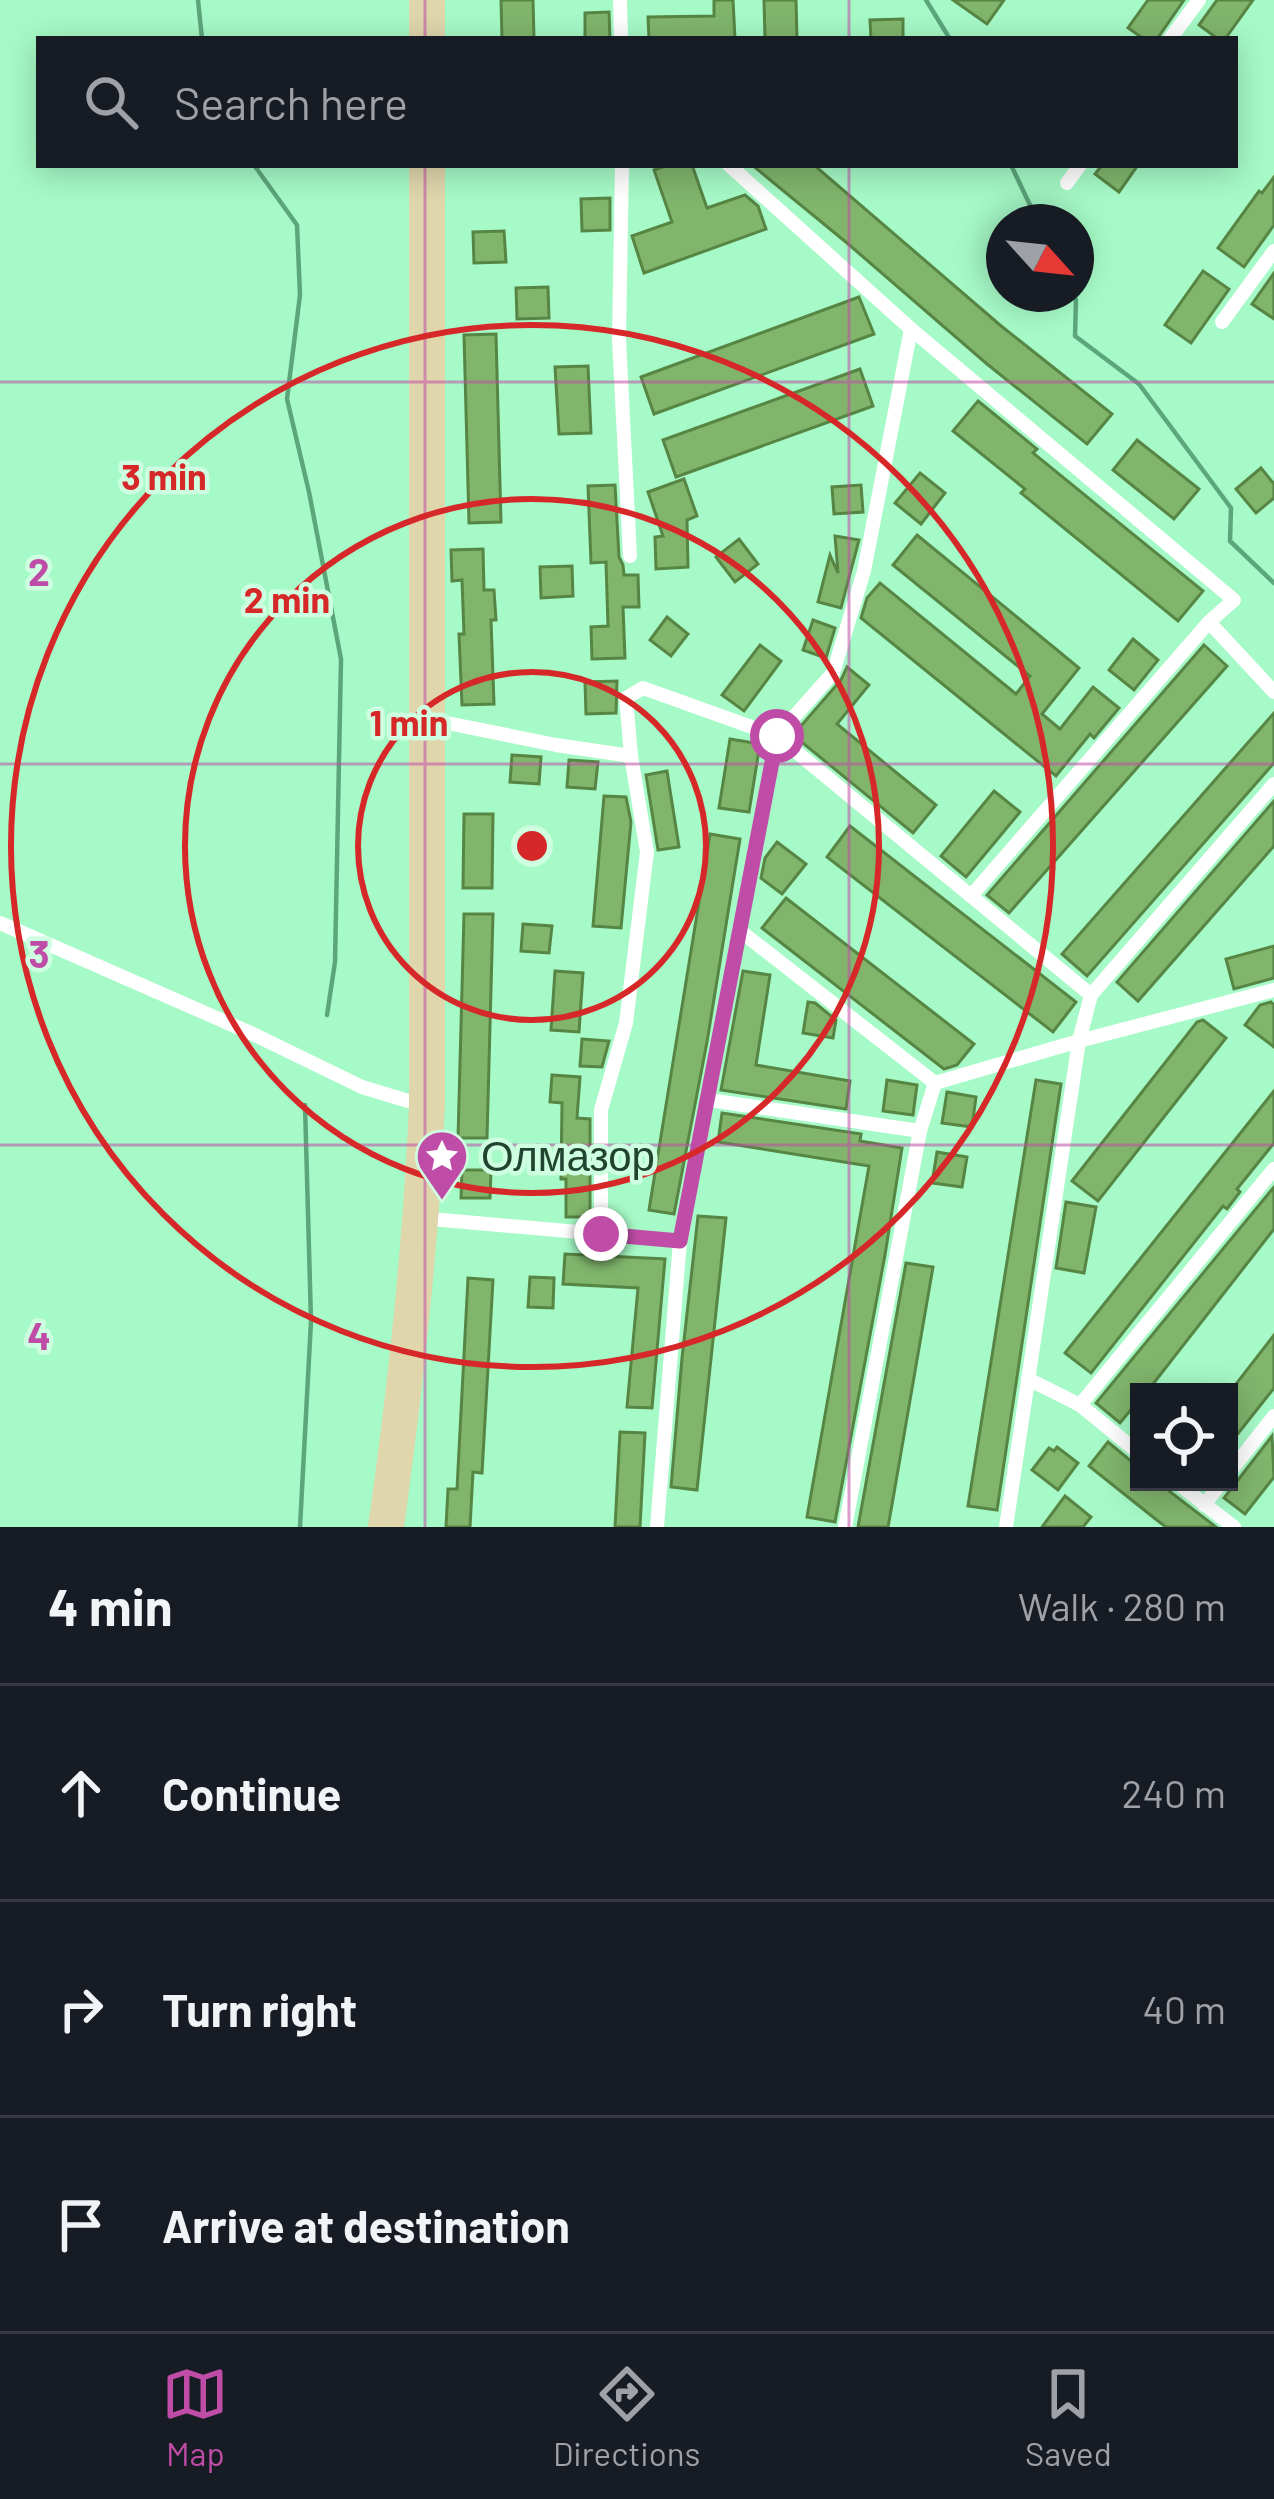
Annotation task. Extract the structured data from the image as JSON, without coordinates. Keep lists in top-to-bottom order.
{
  "places": {
    "place": ["Олмазор"]
  },
  "north": "bottom right",
  "page": {
    "search": "Search here",
    "heading": ["4 min", "Walk · 280 m"],
    "list": [
      ["Continue", "240 m"],
      ["Turn right", "40 m"],
      "Arrive at destination"
    ],
    "nav": ["Map", "Directions", "Saved"]
  },
  "grid": {
    "rows": ["2", "3", "4"]
  },
  "rings": ["3 min", "2 min", "1 min"]
}
